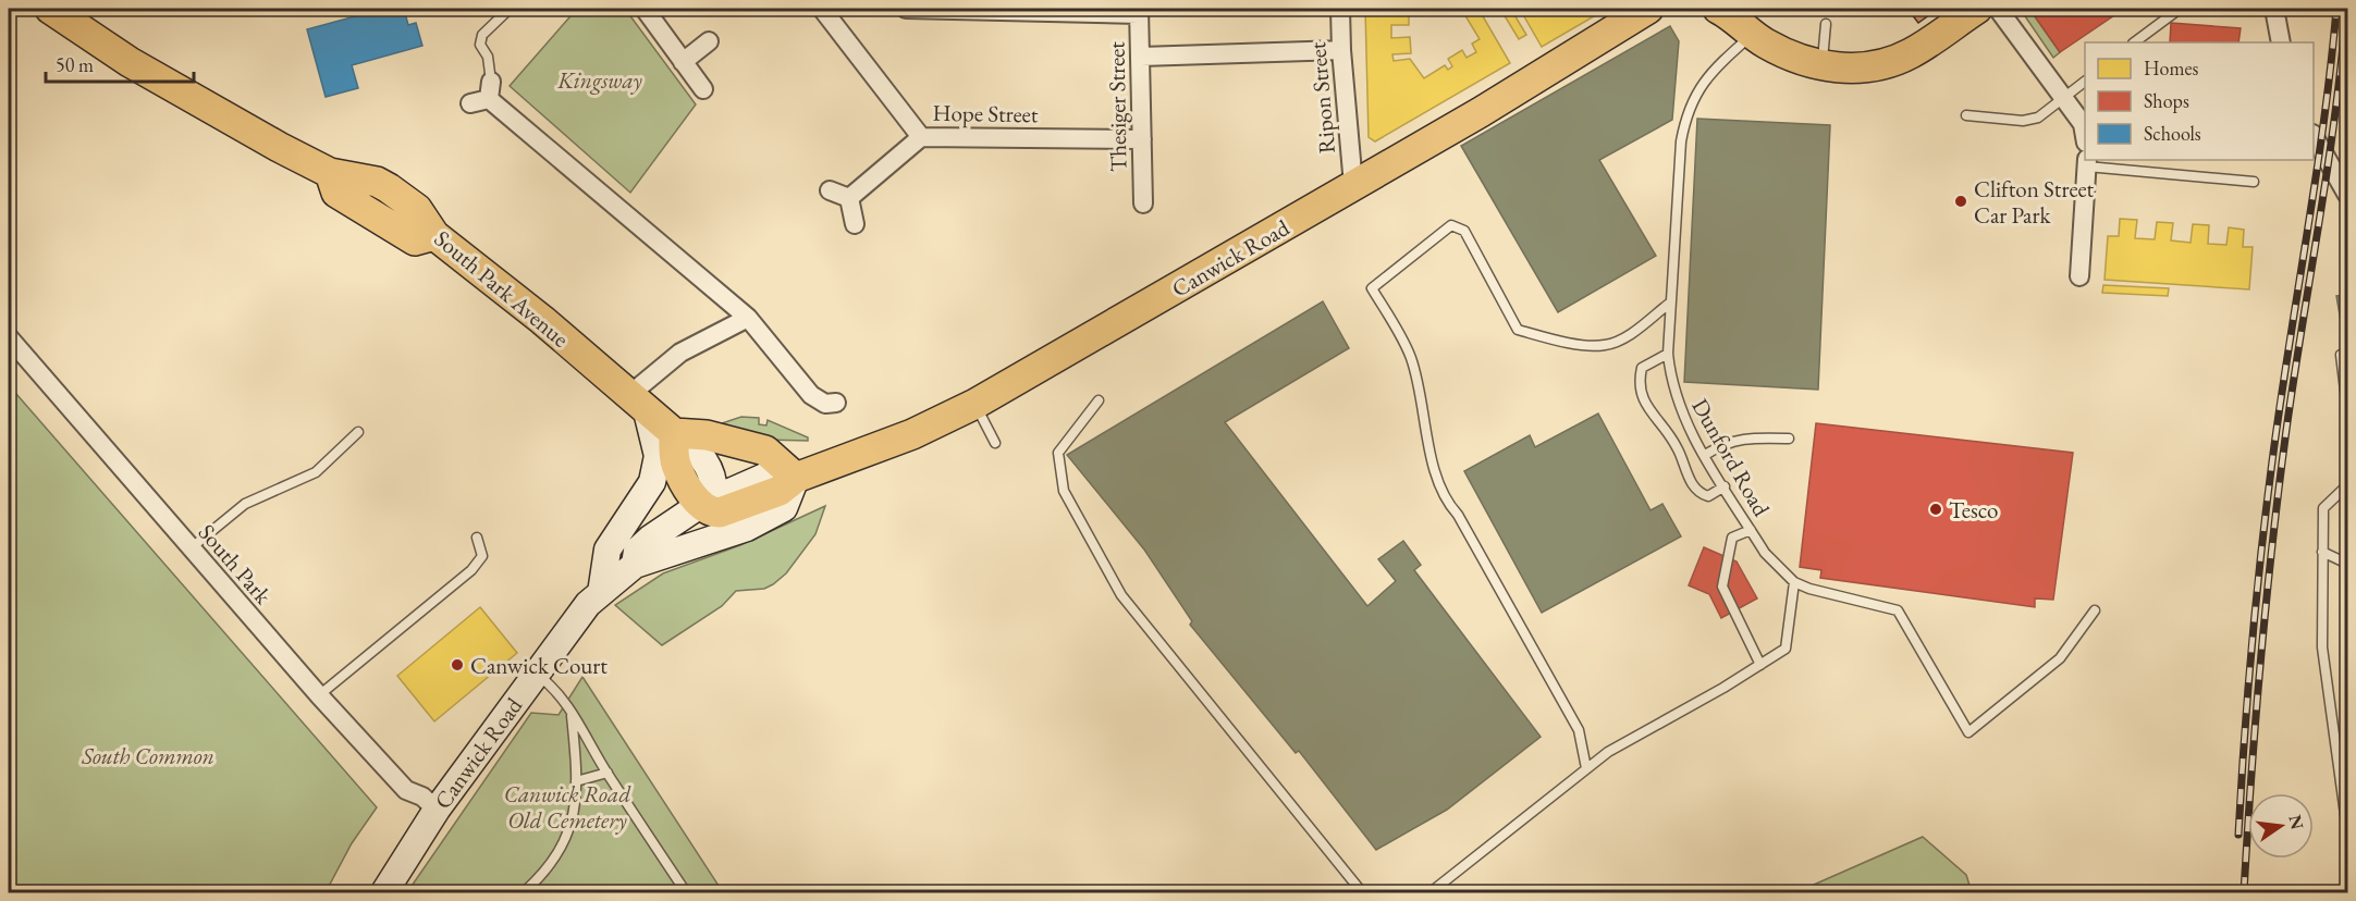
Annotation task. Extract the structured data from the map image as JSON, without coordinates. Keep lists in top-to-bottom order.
{
  "streets": {
    "main road": ["Canwick Road", "South Park Avenue"],
    "street": [
      "Ripon Street",
      "Thesiger Street",
      "Hope Street",
      "South Park"
    ],
    "lane": ["Dunford Road"]
  },
  "crossings": [
    ["Ripon Street", "Canwick Road"],
    ["Thesiger Street", "Hope Street"],
    ["Canwick Road", "South Park"]
  ],
  "parks": ["Kingsway", "South Common", "Canwick Road Old Cemetery"],
  "places": ["Clifton Street Car Park", "Tesco", "Canwick Court"],
  "legend": ["Homes", "Shops", "Schools"],
  "scale_bar": "50 m",
  "north": "right"
}
